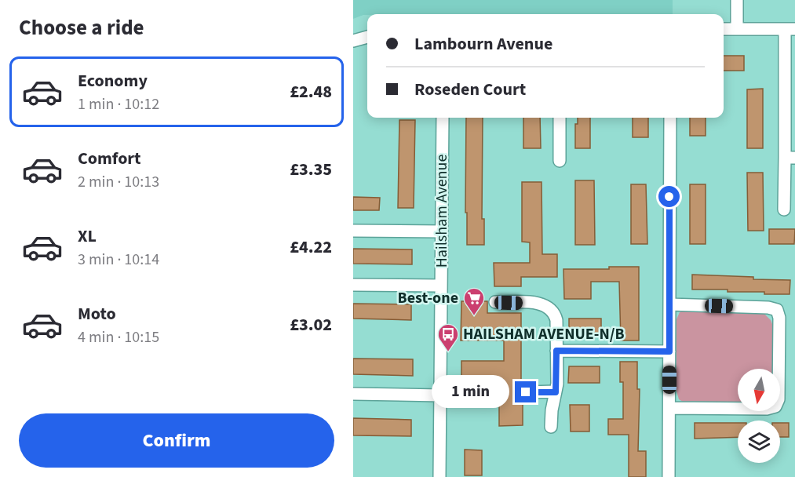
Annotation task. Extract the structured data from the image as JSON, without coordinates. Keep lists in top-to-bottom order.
{
  "streets": {
    "street": ["Hailsham Avenue"]
  },
  "places": {
    "supermarket": ["Best-one"],
    "bus stop": ["HAILSHAM AVENUE-N/B"]
  },
  "north": "bottom",
  "page": {
    "heading": "Choose a ride",
    "banner": ["Lambourn Avenue", "Roseden Court"],
    "list": [
      {
        "name": "Economy",
        "note": "1 min · 10:12",
        "value": "£2.48"
      },
      {
        "name": "Comfort",
        "note": "2 min · 10:13",
        "value": "£3.35"
      },
      {
        "name": "XL",
        "note": "3 min · 10:14",
        "value": "£4.22"
      },
      {
        "name": "Moto",
        "note": "4 min · 10:15",
        "value": "£3.02"
      }
    ],
    "bubble": "1 min",
    "buttons": "Confirm"
  }
}
